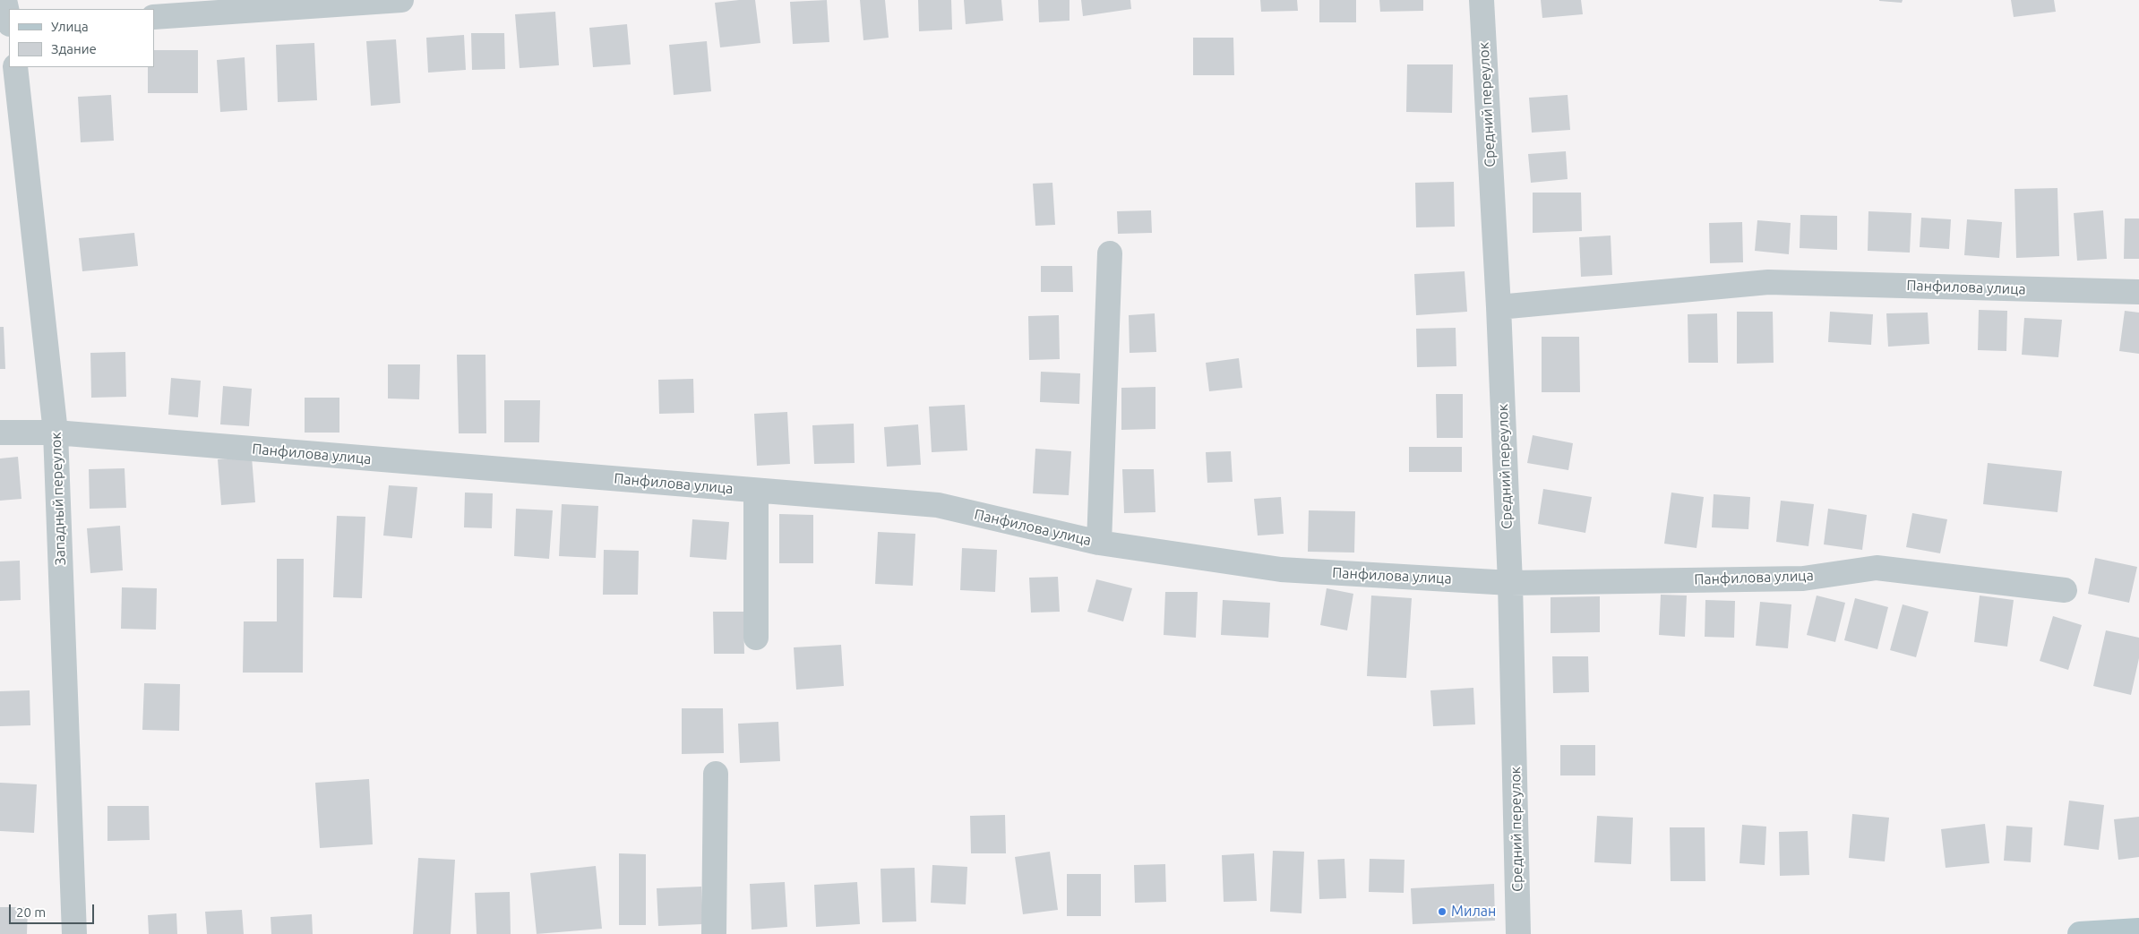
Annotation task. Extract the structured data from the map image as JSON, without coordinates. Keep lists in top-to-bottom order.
{
  "streets": {
    "street": ["Средний переулок", "Панфилова улица", "Западный переулок"]
  },
  "crossings": [
    ["Средний переулок", "Панфилова улица"],
    ["Панфилова улица", "Западный переулок"]
  ],
  "places": ["Милан"],
  "legend": ["Улица", "Здание"],
  "scale_bar": "20 m"
}
